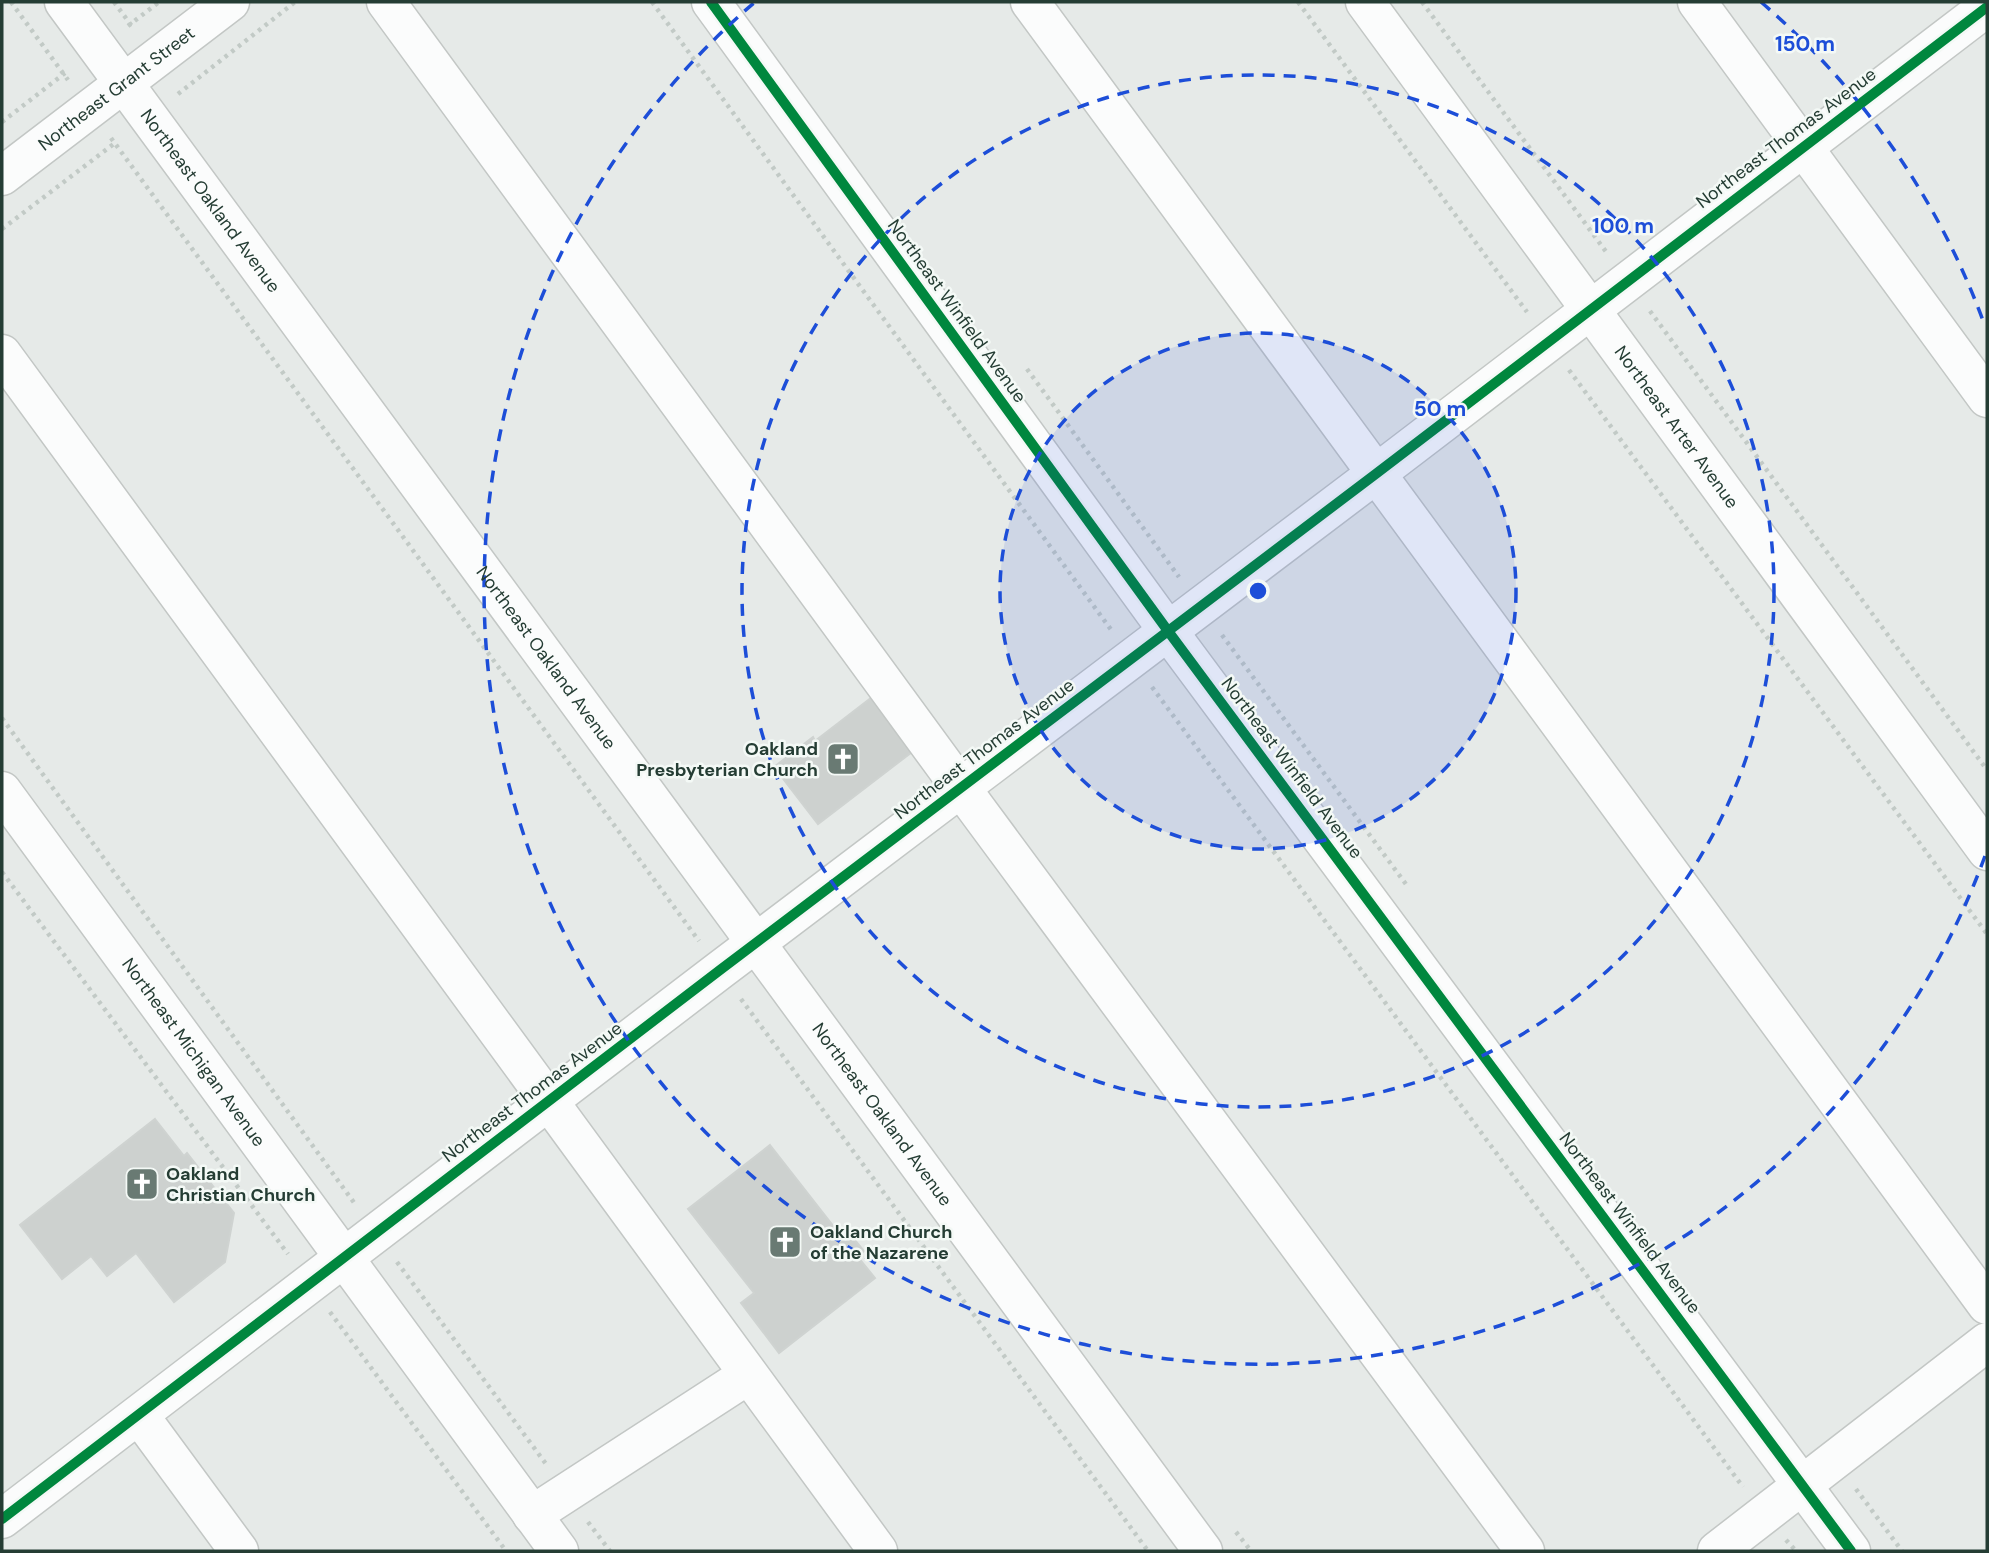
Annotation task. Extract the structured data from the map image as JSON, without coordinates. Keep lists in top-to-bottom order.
{
  "streets": {
    "street": [
      "Northeast Grant Street",
      "Northeast Thomas Avenue",
      "Northeast Oakland Avenue",
      "Northeast Winfield Avenue",
      "Northeast Arter Avenue",
      "Northeast Michigan Avenue"
    ]
  },
  "crossings": [
    ["Northeast Grant Street", "Northeast Oakland Avenue"],
    ["Northeast Thomas Avenue", "Northeast Oakland Avenue"],
    ["Northeast Thomas Avenue", "Northeast Winfield Avenue"],
    ["Northeast Thomas Avenue", "Northeast Arter Avenue"],
    ["Northeast Thomas Avenue", "Northeast Michigan Avenue"]
  ],
  "places": {
    "church": ["Oakland Presbyterian Church", "Oakland Christian Church", "Oakland Church of the Nazarene"]
  },
  "rings": ["150 m", "100 m", "50 m"]
}
